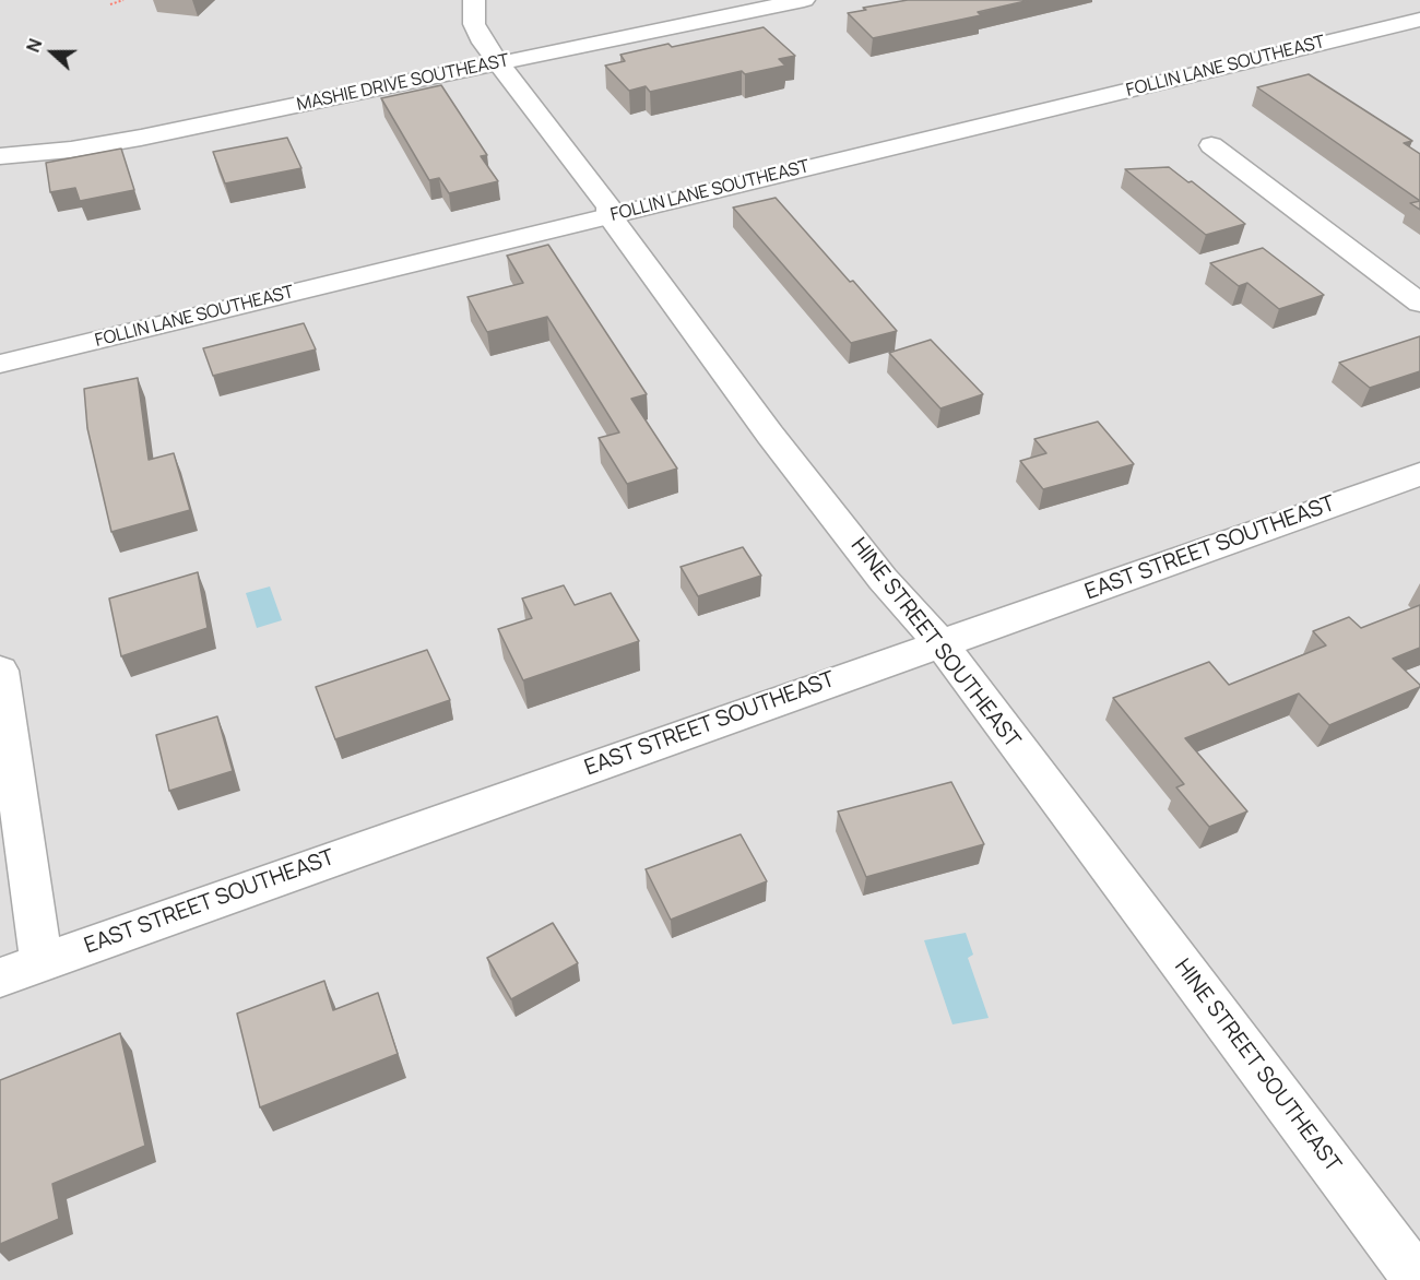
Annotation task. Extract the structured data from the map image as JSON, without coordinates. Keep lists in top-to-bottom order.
{
  "streets": {
    "street": [
      "FOLLIN LANE SOUTHEAST",
      "MASHIE DRIVE SOUTHEAST",
      "EAST STREET SOUTHEAST",
      "HINE STREET SOUTHEAST"
    ]
  },
  "crossings": [
    ["FOLLIN LANE SOUTHEAST", "HINE STREET SOUTHEAST"],
    ["MASHIE DRIVE SOUTHEAST", "HINE STREET SOUTHEAST"],
    ["EAST STREET SOUTHEAST", "HINE STREET SOUTHEAST"]
  ],
  "north": "left"
}
